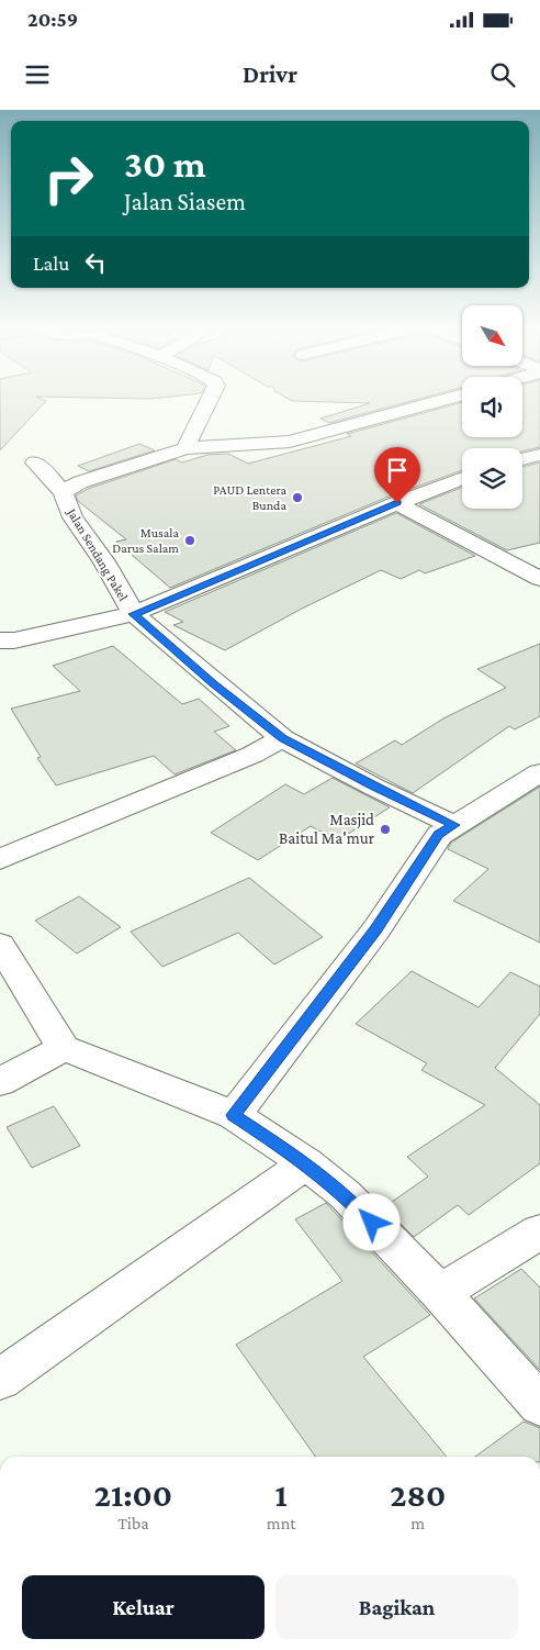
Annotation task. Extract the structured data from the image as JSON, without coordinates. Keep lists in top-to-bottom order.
{
  "streets": {
    "street": ["Jalan Sendang Pakel"]
  },
  "places": ["PAUD Lentera Bunda", "Musala Darus Salam", "Masjid Baitul Ma'mur"],
  "north": "bottom right",
  "page": {
    "status": "20:59",
    "header": "Drivr",
    "turn": ["30 m", "Jalan Siasem"],
    "then": "Lalu",
    "eta": [
      "21:00",
      "Tiba",
      "1",
      "mnt",
      "280",
      "m"
    ],
    "buttons": ["Keluar", "Bagikan"]
  }
}
